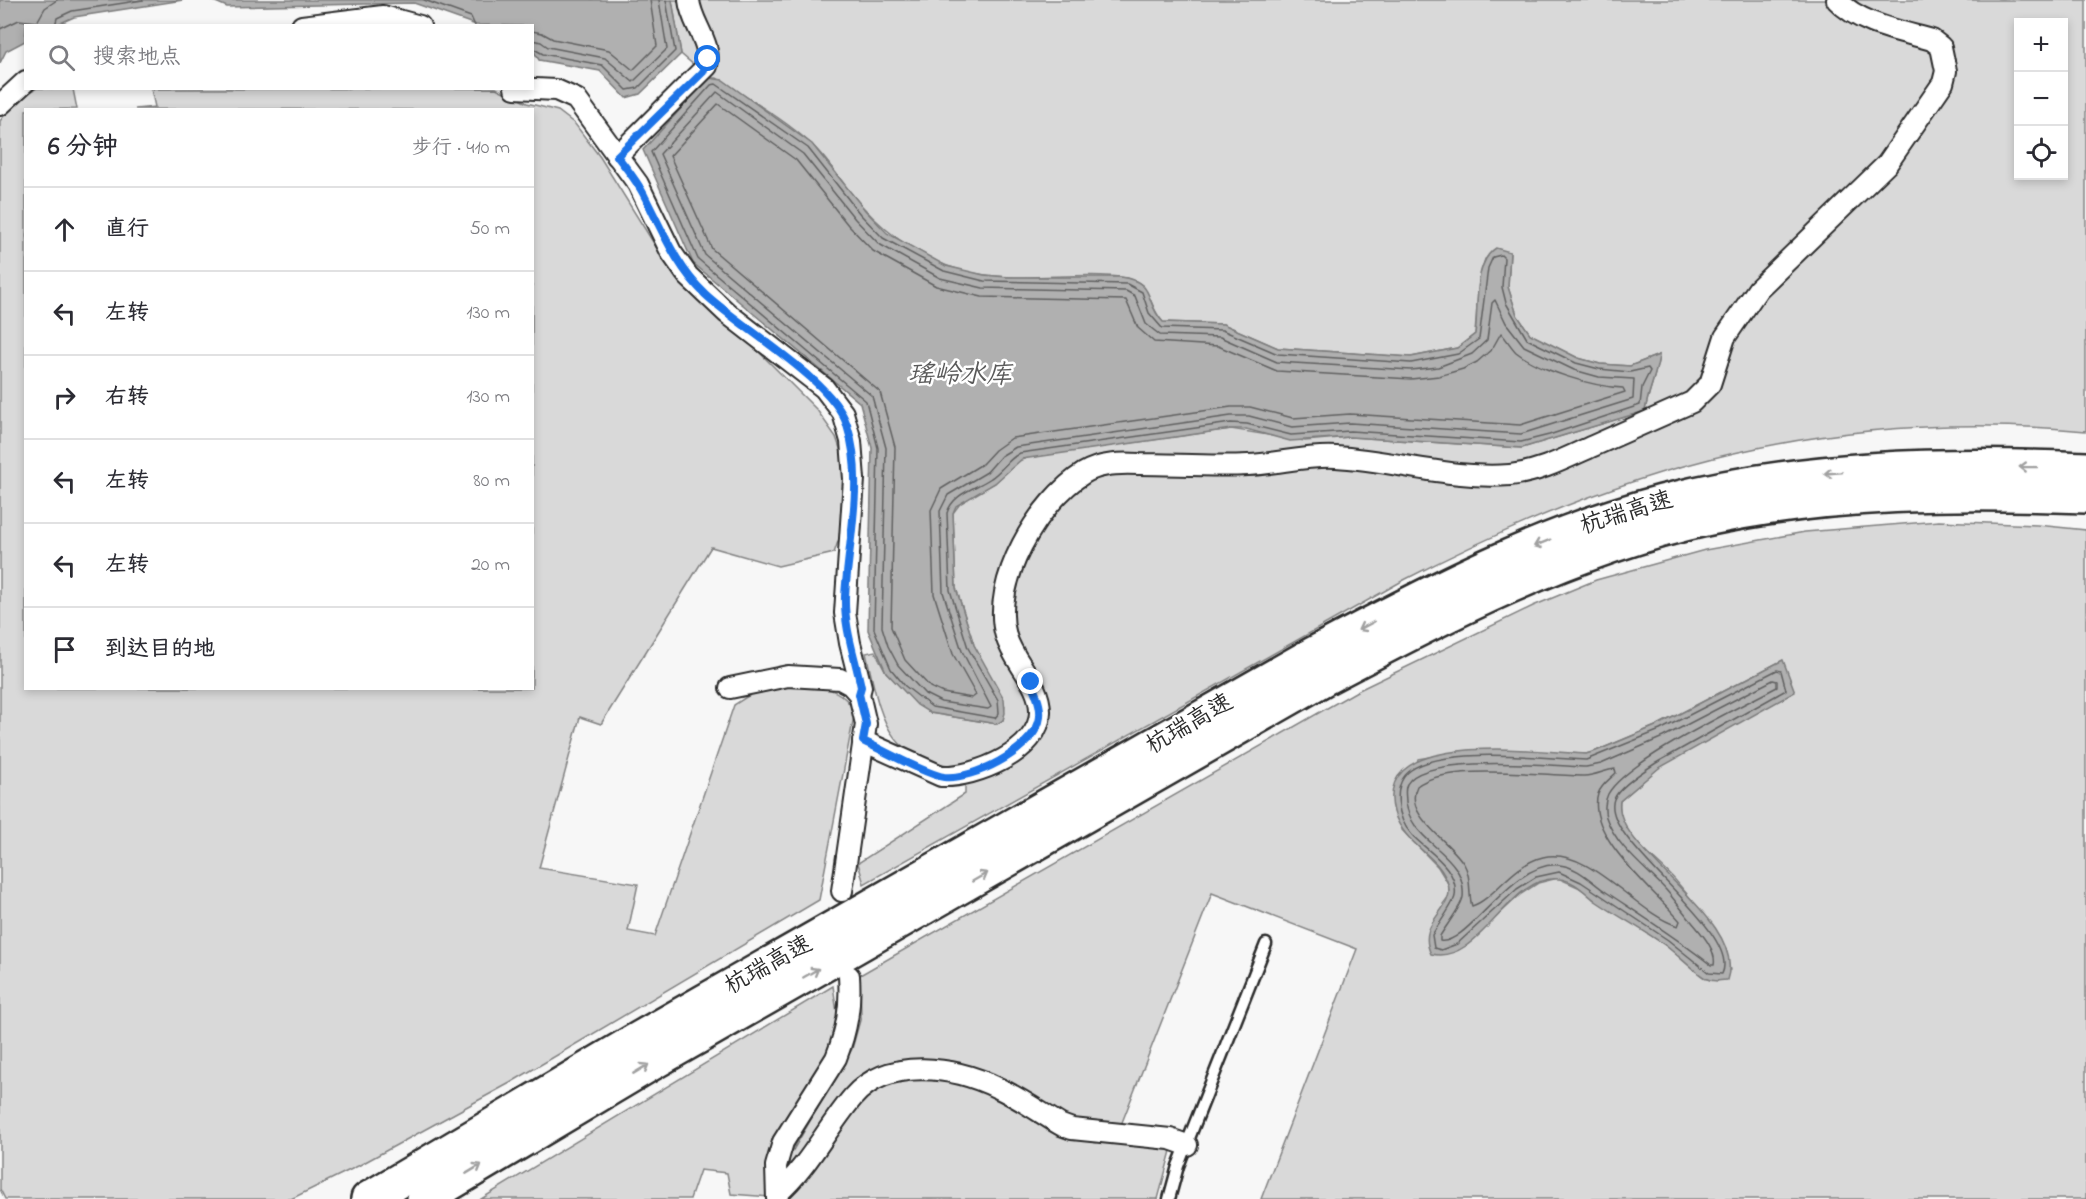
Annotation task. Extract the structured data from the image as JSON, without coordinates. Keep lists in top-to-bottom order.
{
  "streets": {
    "highway": ["杭瑞高速"]
  },
  "water": ["瑶岭水库"],
  "page": {
    "map_buttons": ["+", "−"],
    "search": "搜索地点",
    "heading": ["6 分钟", "步行 · 410 m"],
    "list": [
      ["直行", "50 m"],
      ["左转", "130 m"],
      ["右转", "130 m"],
      ["左转", "80 m"],
      ["左转", "20 m"],
      "到达目的地"
    ]
  }
}
